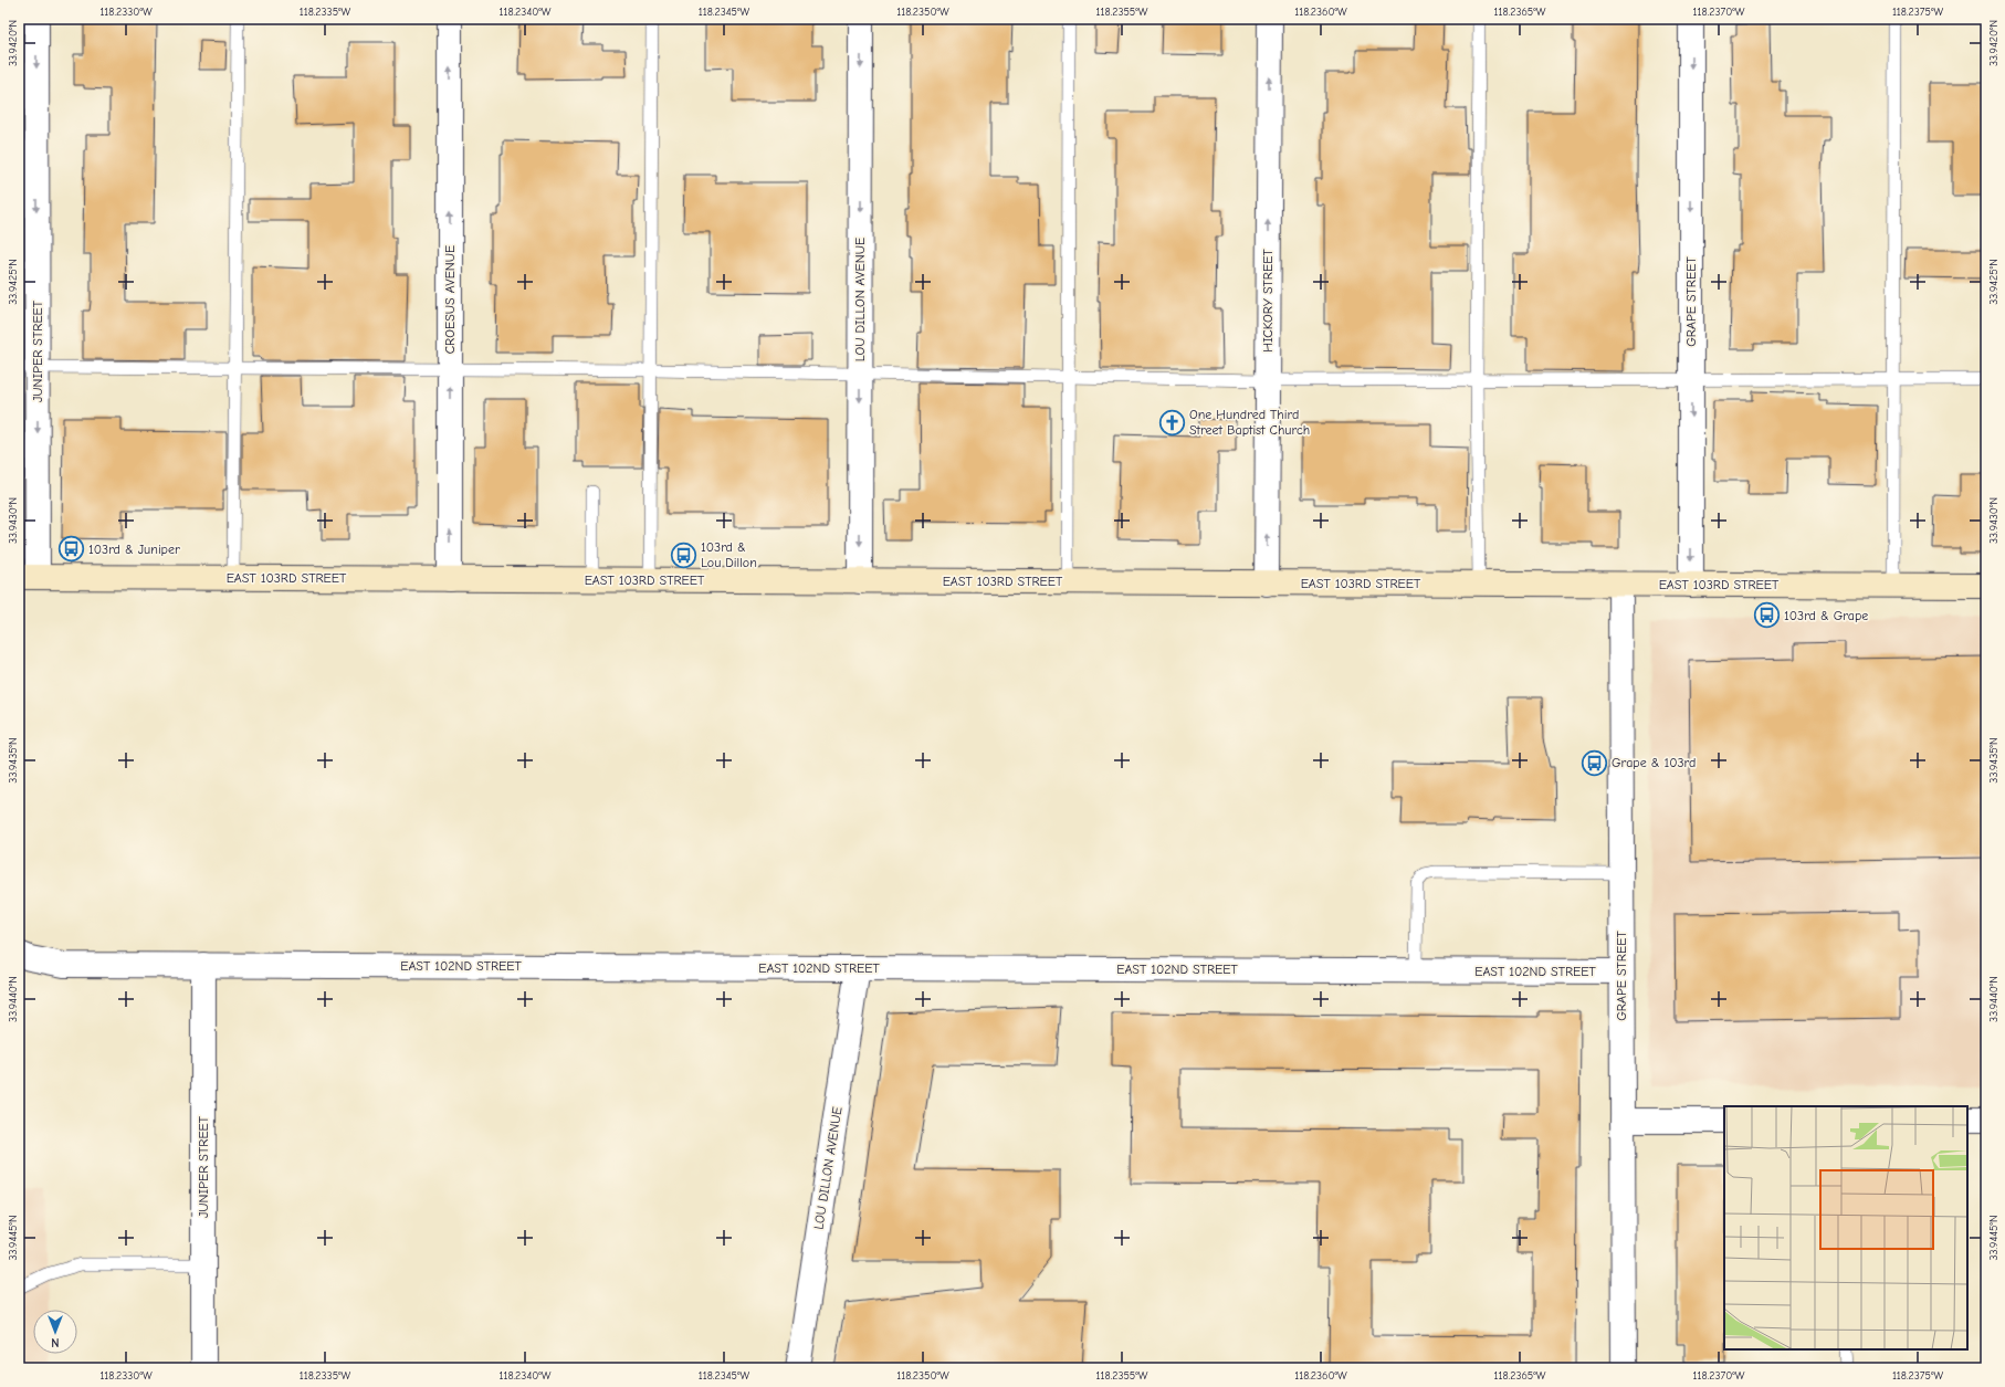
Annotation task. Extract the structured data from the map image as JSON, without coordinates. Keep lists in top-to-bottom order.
{
  "streets": {
    "street": [
      "CROESUS AVENUE",
      "LOU DILLON AVENUE",
      "HICKORY STREET",
      "GRAPE STREET",
      "JUNIPER STREET",
      "EAST 103RD STREET",
      "EAST 102ND STREET"
    ]
  },
  "crossings": [
    ["CROESUS AVENUE", "EAST 103RD STREET"],
    ["LOU DILLON AVENUE", "EAST 103RD STREET"],
    ["LOU DILLON AVENUE", "EAST 102ND STREET"],
    ["HICKORY STREET", "EAST 103RD STREET"],
    ["GRAPE STREET", "EAST 103RD STREET"],
    ["GRAPE STREET", "EAST 102ND STREET"],
    ["JUNIPER STREET", "EAST 103RD STREET"],
    ["JUNIPER STREET", "EAST 102ND STREET"]
  ],
  "one_way": [
    "CROESUS AVENUE",
    "LOU DILLON AVENUE",
    "HICKORY STREET",
    "GRAPE STREET",
    "JUNIPER STREET"
  ],
  "places": {
    "church": ["One Hundred Third Street Baptist Church"],
    "bus stop": [
      "103rd & Juniper",
      "103rd & Lou Dillon",
      "103rd & Grape",
      "Grape & 103rd"
    ]
  },
  "north": "bottom",
  "coordinates": [
    "118.2330°W",
    "118.2335°W",
    "118.2340°W",
    "118.2345°W",
    "118.2350°W",
    "118.2355°W",
    "118.2360°W",
    "118.2365°W",
    "118.2370°W",
    "118.2375°W",
    "33.9420°N",
    "33.9425°N",
    "33.9430°N",
    "33.9435°N",
    "33.9440°N",
    "33.9445°N"
  ]
}
